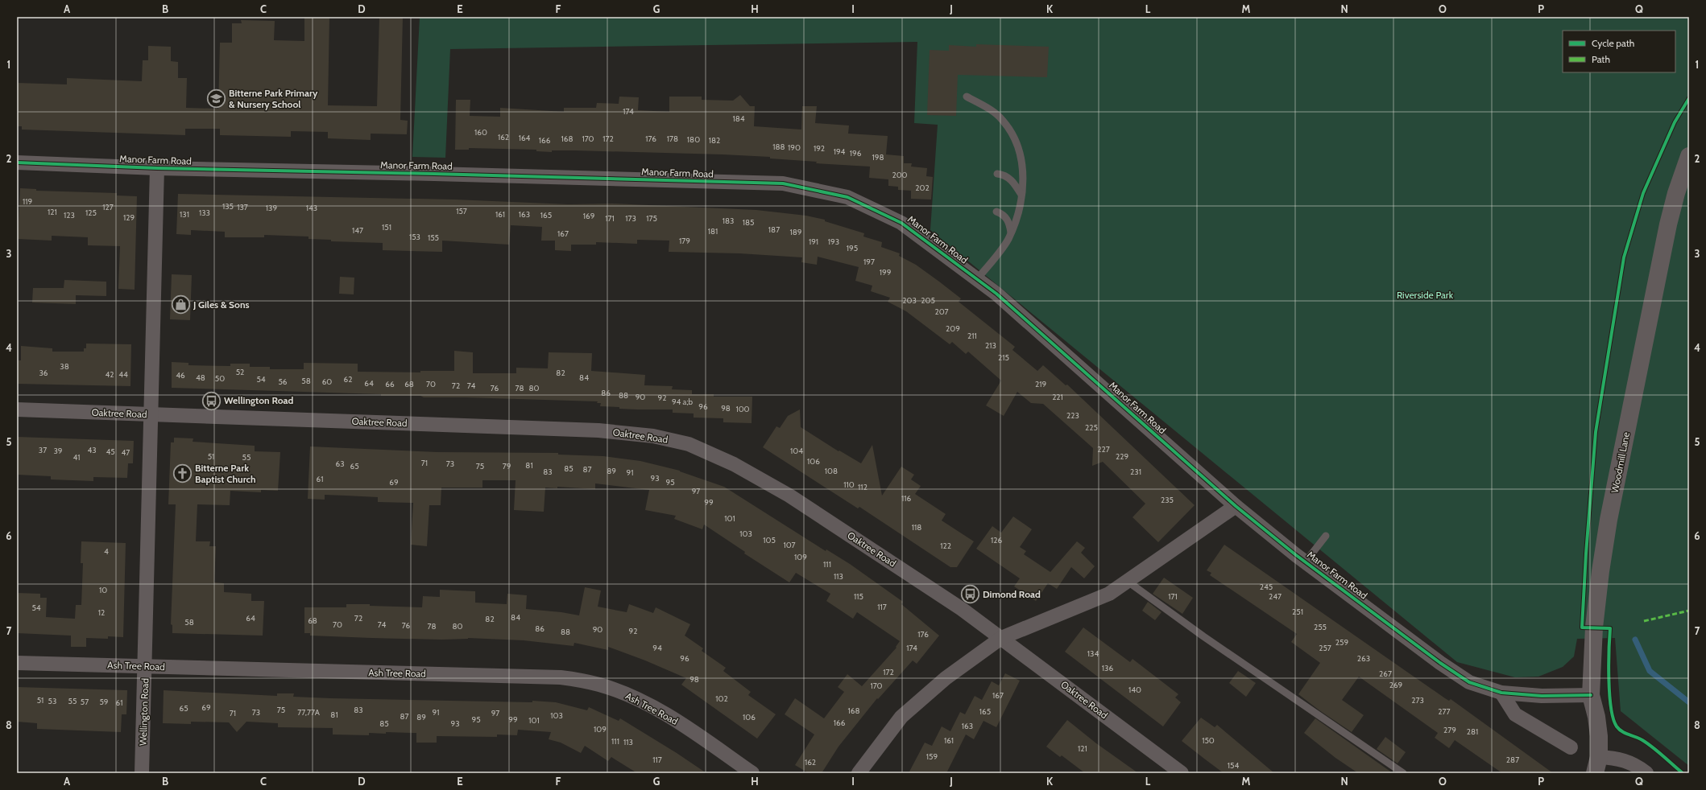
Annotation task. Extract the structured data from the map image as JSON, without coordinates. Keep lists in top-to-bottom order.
{
  "streets": {
    "street": [
      "Manor Farm Road",
      "Oaktree Road",
      "Woodmill Lane",
      "Ash Tree Road",
      "Wellington Road"
    ]
  },
  "crossings": [
    ["Manor Farm Road", "Woodmill Lane"],
    ["Manor Farm Road", "Wellington Road"],
    ["Oaktree Road", "Wellington Road"],
    ["Ash Tree Road", "Wellington Road"]
  ],
  "parks": ["Riverside Park"],
  "places": {
    "school or university": ["Bitterne Park Primary & Nursery School"],
    "shop": ["J Giles & Sons"],
    "bus stop": ["Wellington Road", "Dimond Road"],
    "church": ["Bitterne Park Baptist Church"]
  },
  "house_numbers": [
    "174",
    "184",
    "160",
    "162",
    "164",
    "168",
    "170",
    "172",
    "176",
    "178",
    "180",
    "166",
    "182",
    "188",
    "190",
    "192",
    "194",
    "196",
    "198",
    "200",
    "202",
    "119",
    "135",
    "127",
    "137",
    "139",
    "143",
    "157",
    "121",
    "125",
    "133",
    "131",
    "161",
    "163",
    "123",
    "165",
    "169",
    "129",
    "171",
    "173",
    "175",
    "183",
    "185",
    "151",
    "187",
    "147",
    "181",
    "189",
    "167",
    "153",
    "155",
    "179",
    "191",
    "193",
    "195",
    "197",
    "199",
    "203",
    "205",
    "207",
    "209",
    "211",
    "213",
    "215",
    "38",
    "52",
    "36",
    "82",
    "42",
    "44",
    "46",
    "48",
    "84",
    "50",
    "54",
    "62",
    "58",
    "56",
    "60",
    "64",
    "66",
    "68",
    "70",
    "219",
    "72",
    "74",
    "76",
    "78",
    "80",
    "86",
    "88",
    "90",
    "221",
    "92",
    "94 a;b",
    "96",
    "98",
    "100",
    "223",
    "225",
    "227",
    "37",
    "43",
    "39",
    "104",
    "45",
    "47",
    "51",
    "229",
    "41",
    "55",
    "106",
    "71",
    "63",
    "73",
    "81",
    "65",
    "75",
    "79",
    "85",
    "87",
    "89",
    "108",
    "83",
    "231",
    "91",
    "93",
    "61",
    "69",
    "95",
    "110",
    "112",
    "97",
    "116",
    "235",
    "99",
    "101",
    "118",
    "103",
    "105",
    "126",
    "107",
    "122",
    "4",
    "109",
    "111",
    "113",
    "245",
    "10",
    "115",
    "171",
    "247",
    "117",
    "54",
    "251",
    "12",
    "84",
    "64",
    "72",
    "82",
    "68",
    "58",
    "70",
    "74",
    "76",
    "78",
    "80",
    "255",
    "86",
    "90",
    "92",
    "88",
    "176",
    "259",
    "94",
    "174",
    "257",
    "134",
    "96",
    "263",
    "136",
    "172",
    "267",
    "98",
    "269",
    "170",
    "140",
    "167",
    "102",
    "51",
    "273",
    "53",
    "55",
    "57",
    "59",
    "61",
    "69",
    "65",
    "75",
    "83",
    "168",
    "165",
    "277",
    "73",
    "77,77A",
    "91",
    "71",
    "97",
    "81",
    "103",
    "87",
    "89",
    "106",
    "95",
    "99",
    "101",
    "166",
    "85",
    "93",
    "163",
    "109",
    "279",
    "281",
    "161",
    "150",
    "111",
    "113",
    "121",
    "159",
    "117",
    "287",
    "162",
    "154"
  ],
  "legend": ["Cycle path", "Path"],
  "grid": {
    "columns": [
      "A",
      "B",
      "C",
      "D",
      "E",
      "F",
      "G",
      "H",
      "I",
      "J",
      "K",
      "L",
      "M",
      "N",
      "O",
      "P",
      "Q"
    ],
    "rows": [
      "1",
      "2",
      "3",
      "4",
      "5",
      "6",
      "7",
      "8"
    ]
  }
}
